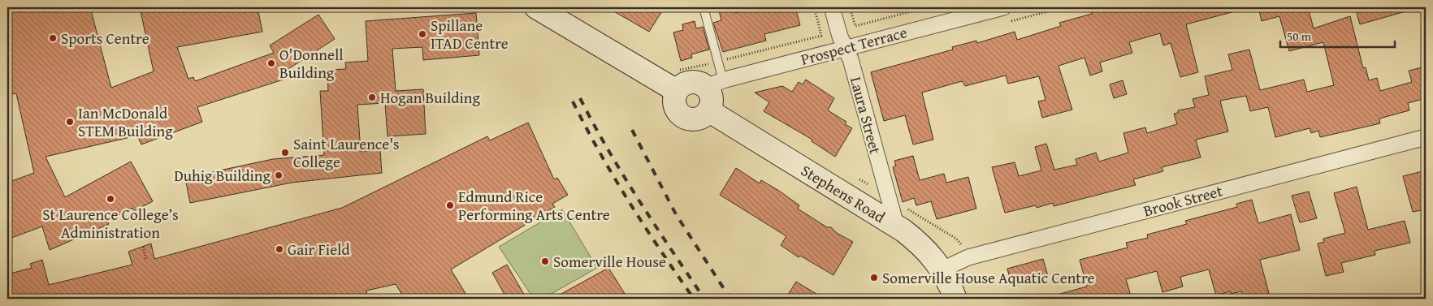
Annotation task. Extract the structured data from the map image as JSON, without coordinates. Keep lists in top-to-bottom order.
{
  "streets": {
    "street": [
      "Prospect Terrace",
      "Laura Street",
      "Stephens Road",
      "Brook Street"
    ]
  },
  "crossings": [
    ["Prospect Terrace", "Laura Street"],
    ["Prospect Terrace", "Stephens Road"],
    ["Laura Street", "Stephens Road"],
    ["Stephens Road", "Brook Street"]
  ],
  "places": [
    "Spillane ITAD Centre",
    "Sports Centre",
    "O'Donnell Building",
    "Hogan Building",
    "Ian McDonald STEM Building",
    "Saint Laurence's College",
    "Duhig Building",
    "St Laurence College’s Administration",
    "Edmund Rice Performing Arts Centre",
    "Gair Field",
    "Somerville House",
    "Somerville House Aquatic Centre"
  ],
  "scale_bar": "50 m"
}
